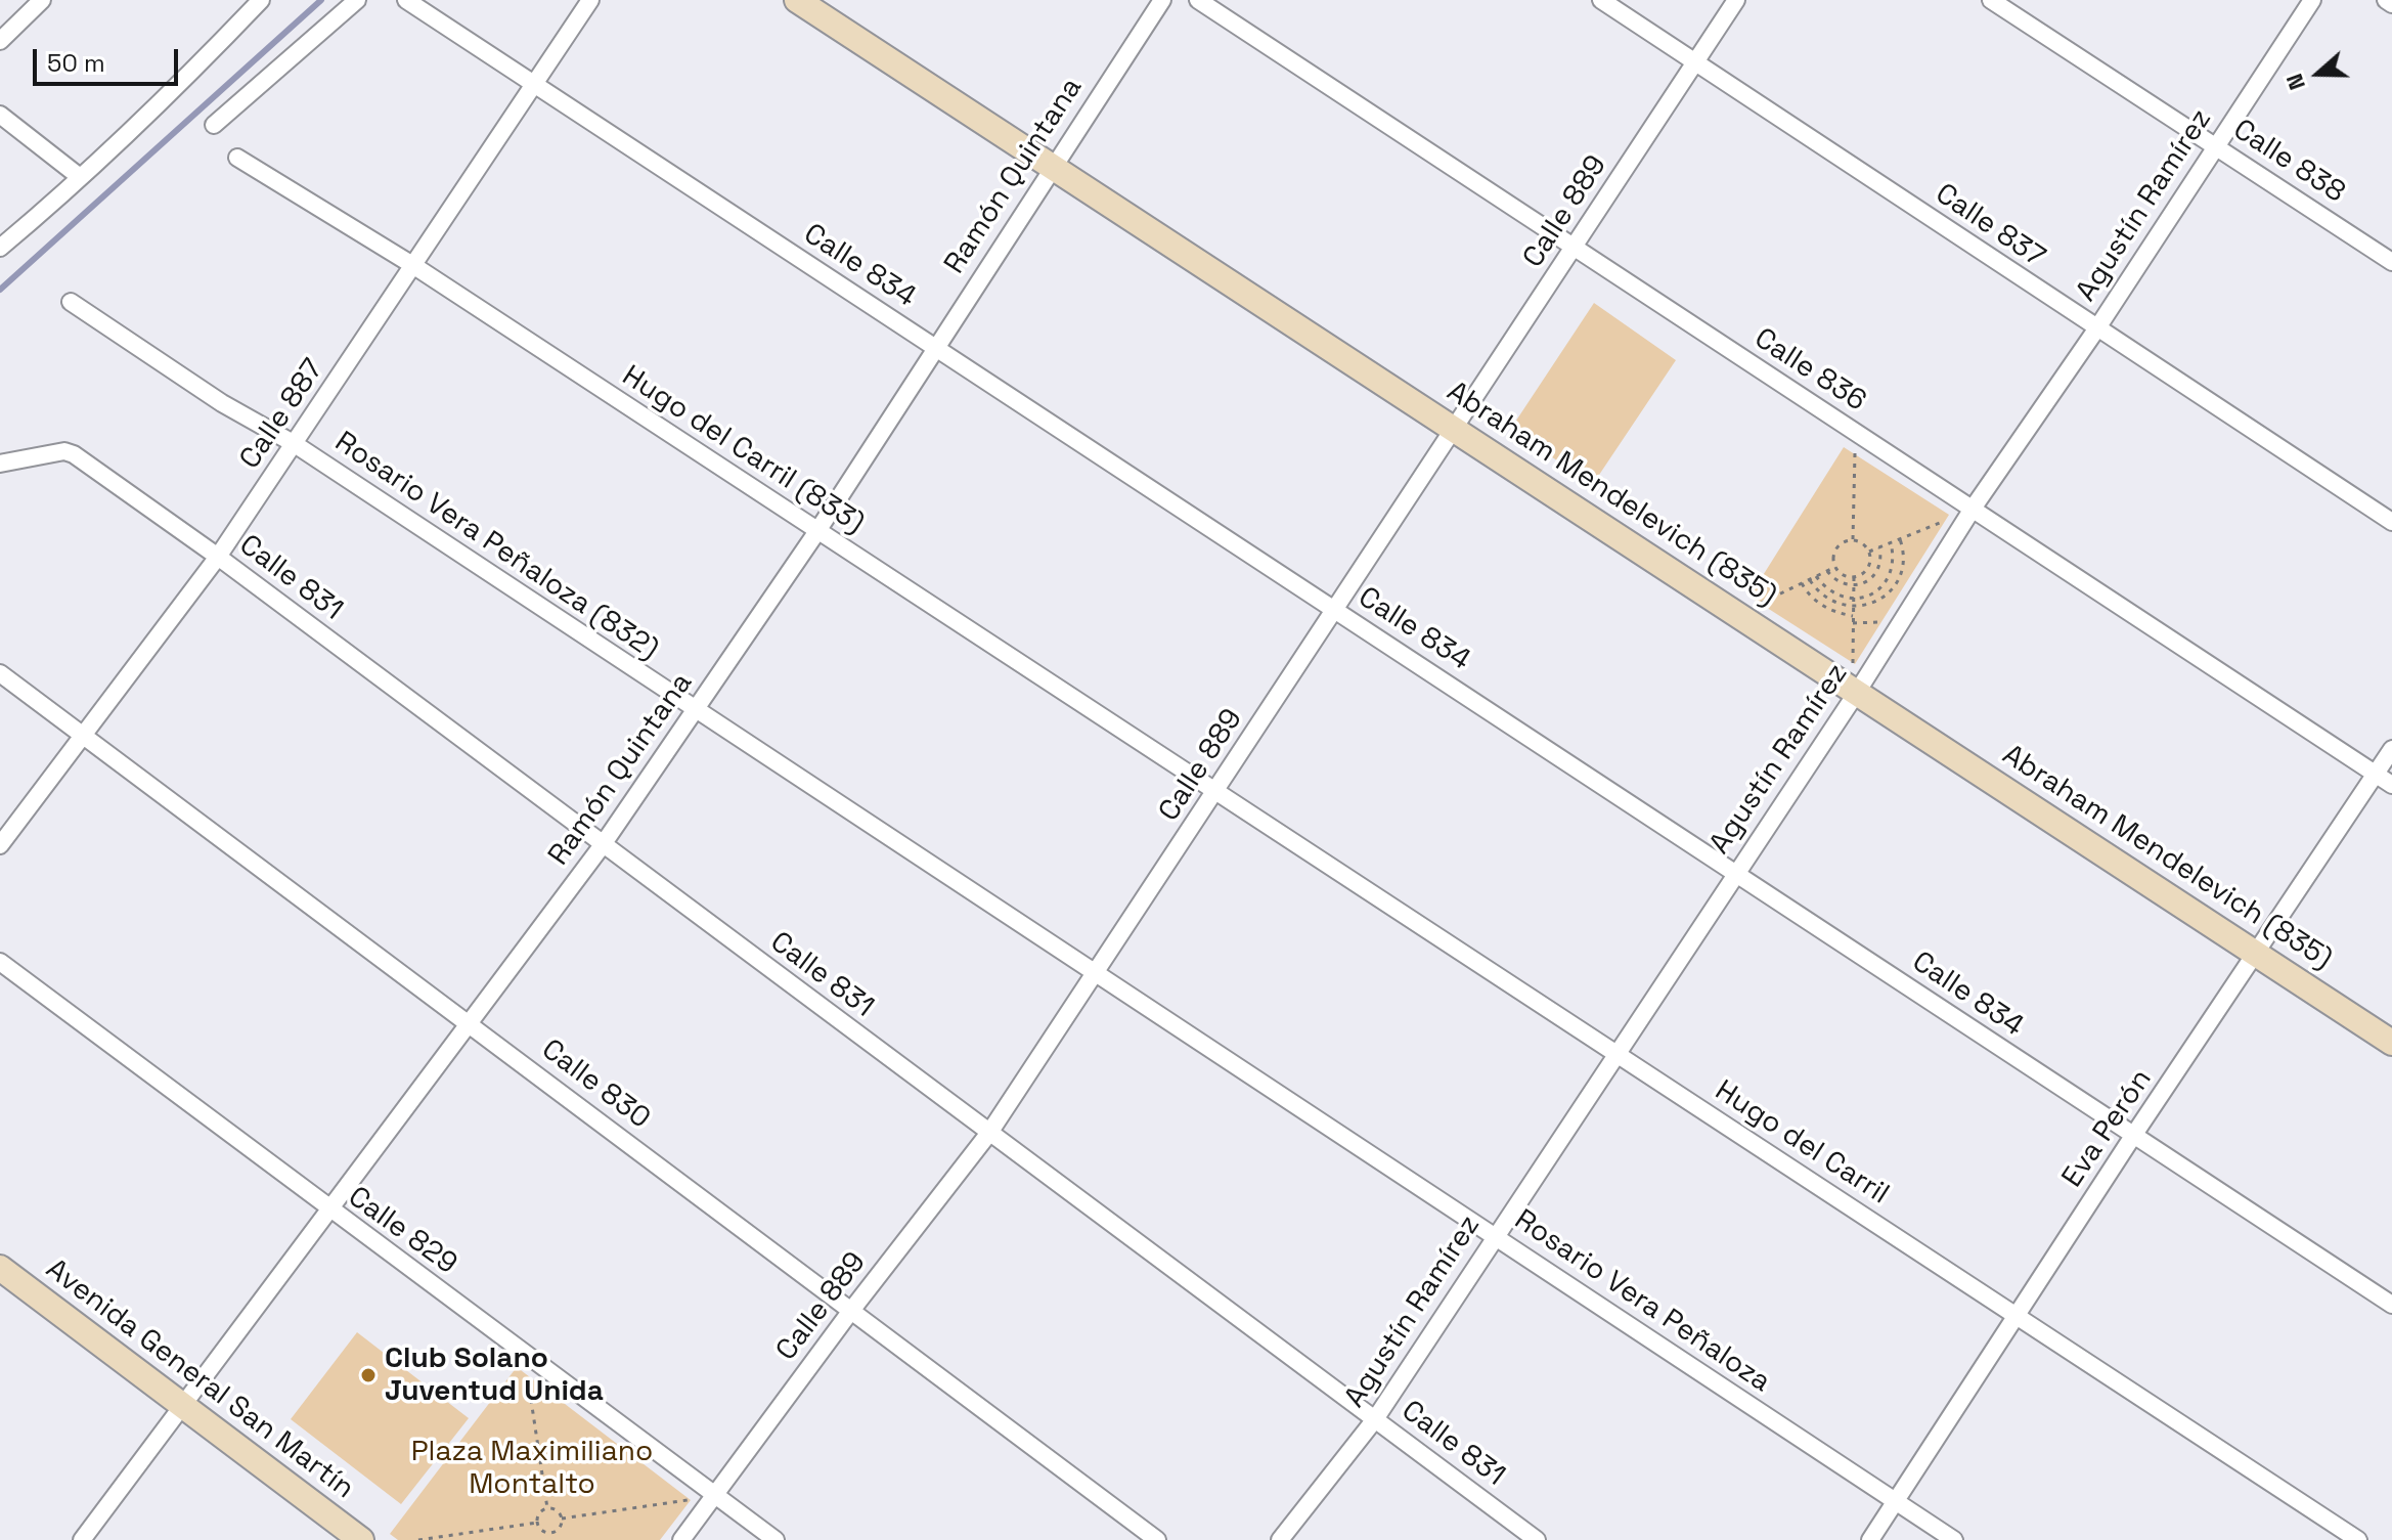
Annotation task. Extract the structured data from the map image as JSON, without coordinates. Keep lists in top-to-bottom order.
{
  "streets": {
    "street": [
      "Calle 838",
      "Ramón Quintana",
      "Agustín Ramírez",
      "Calle 889",
      "Calle 837",
      "Calle 834",
      "Calle 836",
      "Calle 887",
      "Hugo del Carril (833)",
      "Abraham Mendelevich (835)",
      "Rosario Vera Peñaloza (832)",
      "Calle 831",
      "Calle 830",
      "Eva Perón",
      "Hugo del Carril",
      "Calle 829",
      "Rosario Vera Peñaloza",
      "Avenida General San Martín"
    ]
  },
  "crossings": [
    ["Calle 838", "Agustín Ramírez"],
    ["Ramón Quintana", "Calle 834"],
    ["Ramón Quintana", "Hugo del Carril (833)"],
    ["Ramón Quintana", "Abraham Mendelevich (835)"],
    ["Ramón Quintana", "Rosario Vera Peñaloza (832)"],
    ["Ramón Quintana", "Calle 831"],
    ["Ramón Quintana", "Calle 830"],
    ["Ramón Quintana", "Calle 829"],
    ["Ramón Quintana", "Avenida General San Martín"],
    ["Agustín Ramírez", "Calle 837"],
    ["Agustín Ramírez", "Calle 834"],
    ["Agustín Ramírez", "Calle 836"],
    ["Agustín Ramírez", "Abraham Mendelevich (835)"],
    ["Agustín Ramírez", "Calle 831"],
    ["Agustín Ramírez", "Hugo del Carril"],
    ["Agustín Ramírez", "Rosario Vera Peñaloza"],
    ["Calle 889", "Calle 837"],
    ["Calle 889", "Calle 834"],
    ["Calle 889", "Calle 836"],
    ["Calle 889", "Hugo del Carril (833)"],
    ["Calle 889", "Abraham Mendelevich (835)"],
    ["Calle 889", "Rosario Vera Peñaloza (832)"],
    ["Calle 889", "Calle 831"],
    ["Calle 889", "Calle 830"],
    ["Calle 889", "Hugo del Carril"],
    ["Calle 889", "Calle 829"],
    ["Calle 889", "Rosario Vera Peñaloza"],
    ["Calle 834", "Calle 887"],
    ["Calle 834", "Eva Perón"],
    ["Calle 836", "Eva Perón"],
    ["Calle 887", "Hugo del Carril (833)"],
    ["Calle 887", "Rosario Vera Peñaloza (832)"],
    ["Calle 887", "Calle 831"],
    ["Calle 887", "Calle 830"],
    ["Hugo del Carril (833)", "Hugo del Carril"],
    ["Abraham Mendelevich (835)", "Eva Perón"],
    ["Rosario Vera Peñaloza (832)", "Rosario Vera Peñaloza"],
    ["Eva Perón", "Hugo del Carril"],
    ["Eva Perón", "Rosario Vera Peñaloza"]
  ],
  "parks": ["Plaza Maximiliano Montalto"],
  "places": ["Club Solano Juventud Unida"],
  "scale_bar": "50 m",
  "north": "left"
}
